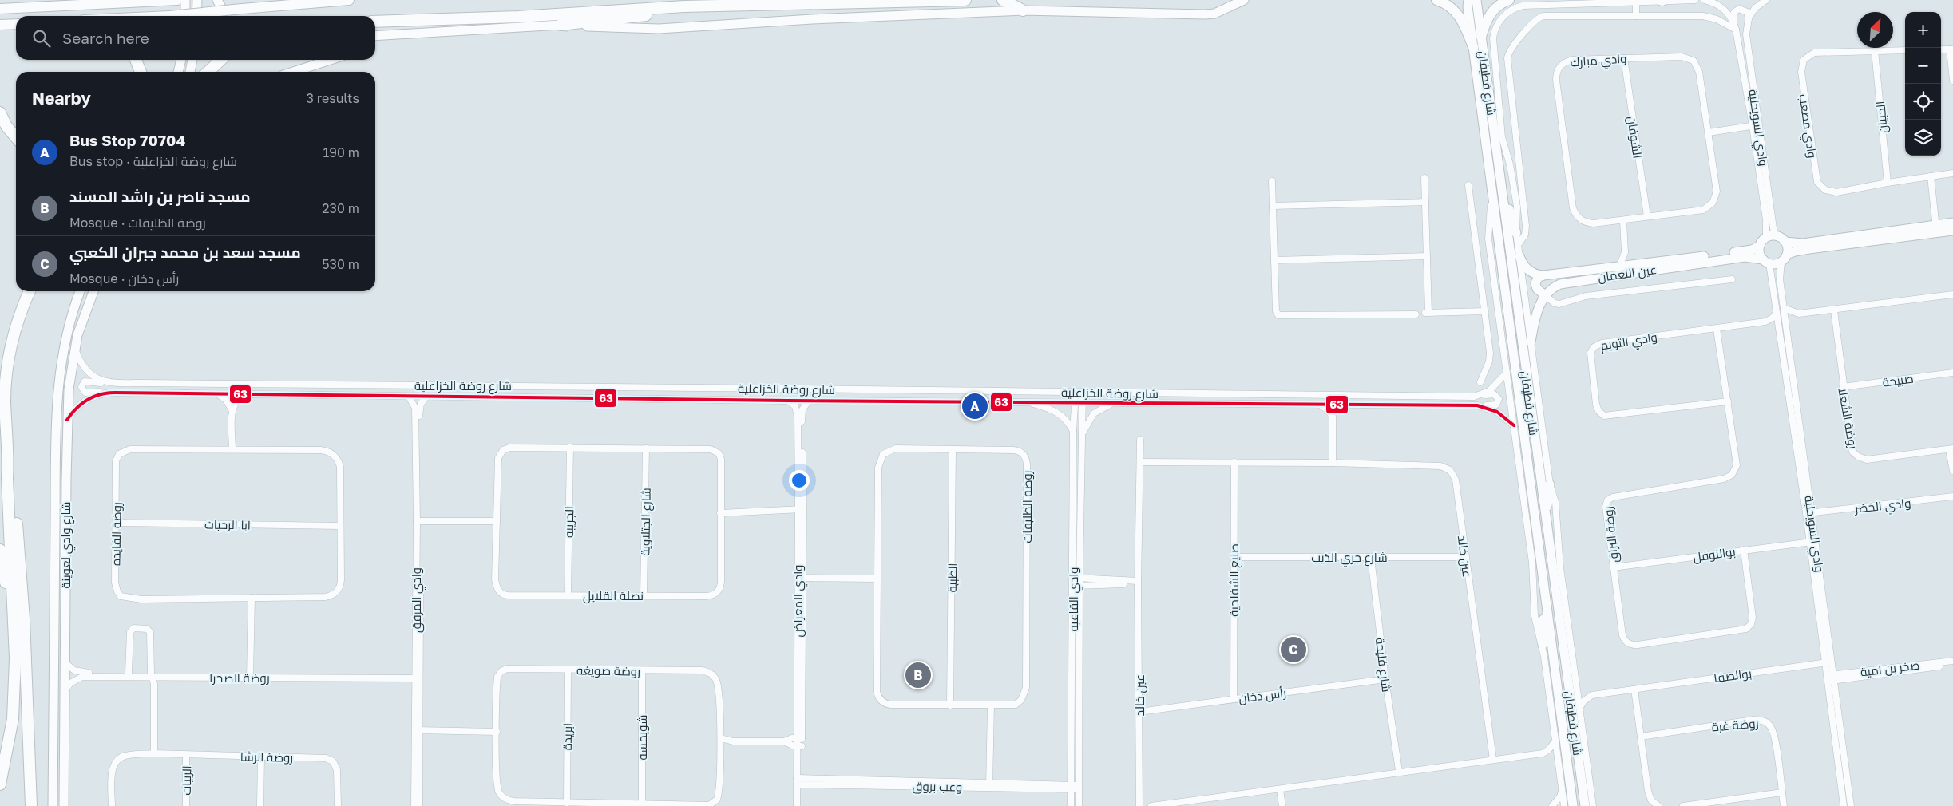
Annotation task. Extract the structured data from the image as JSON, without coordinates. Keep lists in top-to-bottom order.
{
  "streets": {
    "street": [
      "وادي مبارك",
      "شارع قطيفان",
      "الحبيان",
      "وادي مصعب",
      "وادي السويحلية",
      "الشوفان",
      "عين النعمان",
      "وادي التويم",
      "صبيحة",
      "شارع روضة الخزاعلية",
      "روضة الشعلا",
      "وادي الخضر",
      "روضة الظليفات",
      "الجريبه",
      "شارع الجتلاوية",
      "ابا الرحيات",
      "روضة الفايده",
      "روضة البراق",
      "شارع وادي لعوينة",
      "بوالنوفل",
      "عين خالد",
      "شارع جري الذيب",
      "الظبية",
      "صنيع الشفلحية",
      "نصلة القلايل",
      "وادي القاعيه",
      "وادي المرفق",
      "وادي المعراض",
      "شارع فليحة",
      "صخر بن امية",
      "روضة صويغه",
      "بوالصفا",
      "روضة الصحرا",
      "رأس دخان",
      "روضة غرة",
      "ابريدة",
      "شويمسه",
      "روضة الرشا",
      "الربيات",
      "وعب بروق"
    ]
  },
  "crossings": [
    ["وادي مبارك", "الشوفان"],
    ["شارع قطيفان", "عين النعمان"],
    ["شارع قطيفان", "شارع روضة الخزاعلية"],
    ["الحبيان", "وادي مصعب"],
    ["وادي السويحلية", "عين النعمان"],
    ["وادي السويحلية", "وادي التويم"],
    ["وادي السويحلية", "وادي الخضر"],
    ["وادي السويحلية", "بوالنوفل"],
    ["وادي السويحلية", "صخر بن امية"],
    ["وادي السويحلية", "بوالصفا"],
    ["وادي التويم", "روضة البراق"],
    ["صبيحة", "روضة الشعلا"],
    ["شارع روضة الخزاعلية", "شارع وادي لعوينة"],
    ["شارع روضة الخزاعلية", "وادي القاعيه"],
    ["شارع روضة الخزاعلية", "وادي المرفق"],
    ["شارع روضة الخزاعلية", "وادي المعراض"],
    ["روضة الظليفات", "الظبية"],
    ["الجريبه", "نصلة القلايل"],
    ["شارع الجتلاوية", "نصلة القلايل"],
    ["ابا الرحيات", "روضة الفايده"],
    ["روضة البراق", "بوالنوفل"],
    ["شارع وادي لعوينة", "روضة الصحرا"],
    ["عين خالد", "شارع جري الذيب"],
    ["عين خالد", "صنيع الشفلحية"],
    ["عين خالد", "رأس دخان"],
    ["شارع جري الذيب", "صنيع الشفلحية"],
    ["شارع جري الذيب", "شارع فليحة"],
    ["صنيع الشفلحية", "رأس دخان"],
    ["وادي القاعيه", "وعب بروق"],
    ["وادي المرفق", "روضة الصحرا"],
    ["وادي المعراض", "وعب بروق"],
    ["شارع فليحة", "رأس دخان"],
    ["روضة صويغه", "ابريدة"],
    ["روضة صويغه", "شويمسه"],
    ["روضة الرشا", "الربيات"]
  ],
  "lines": ["transit line 63"],
  "north": "top right",
  "page": {
    "map_buttons": ["+", "−"],
    "search": "Search here",
    "heading": ["Nearby", "3 results"],
    "list": [
      {
        "mark": "A",
        "name": "Bus Stop 70704",
        "note": "Bus stop · شارع روضة الخزاعلية",
        "value": "190 m"
      },
      {
        "mark": "B",
        "name": "مسجد ناصر بن راشد المسند",
        "note": "Mosque · روضة الظليفات",
        "value": "230 m"
      },
      {
        "mark": "C",
        "name": "مسجد سعد بن محمد جبران الكعبي",
        "note": "Mosque · رأس دخان",
        "value": "530 m"
      }
    ],
    "pins": ["A", "C", "B"]
  }
}
